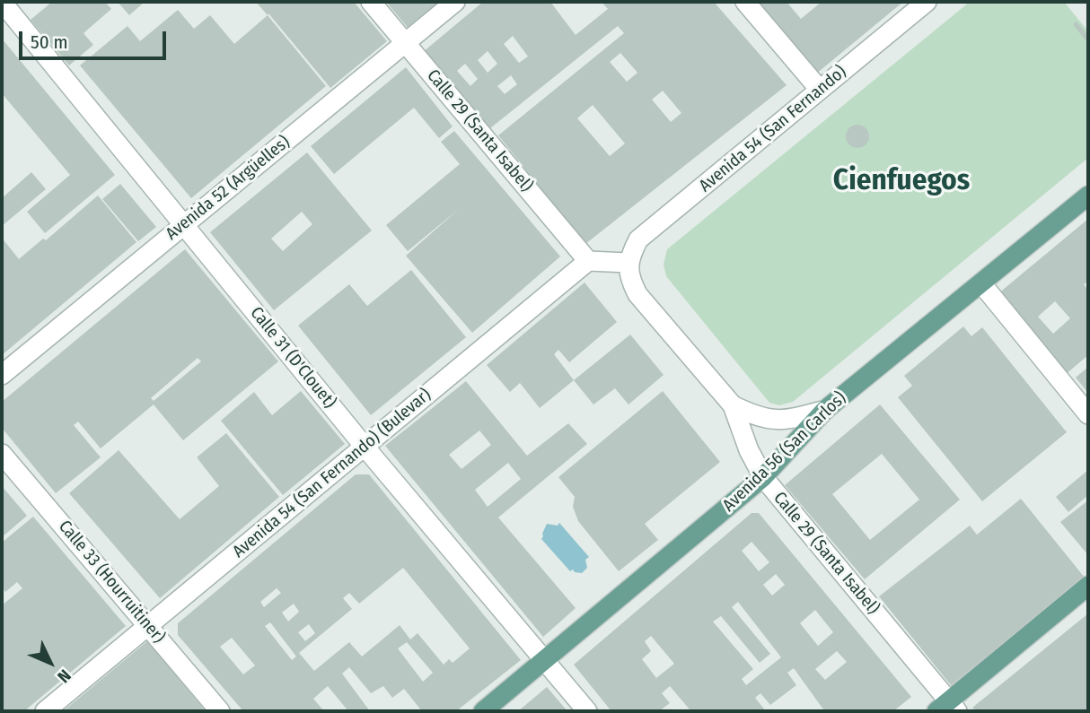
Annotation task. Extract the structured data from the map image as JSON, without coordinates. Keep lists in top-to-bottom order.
{
  "streets": {
    "main road": ["Avenida 56 (San Carlos)"],
    "street": [
      "Avenida 54 (San Fernando)",
      "Calle 29 (Santa Isabel)",
      "Avenida 52 (Argüelles)",
      "Calle 31 (D'Clouet)",
      "Avenida 54 (San Fernando) (Bulevar)",
      "Calle 33 (Hourruitiner)"
    ]
  },
  "crossings": [
    ["Avenida 54 (San Fernando)", "Calle 29 (Santa Isabel)"],
    ["Calle 29 (Santa Isabel)", "Avenida 52 (Argüelles)"],
    ["Calle 29 (Santa Isabel)", "Avenida 56 (San Carlos)"],
    ["Calle 29 (Santa Isabel)", "Avenida 54 (San Fernando) (Bulevar)"],
    ["Avenida 52 (Argüelles)", "Calle 31 (D'Clouet)"],
    ["Calle 31 (D'Clouet)", "Avenida 56 (San Carlos)"],
    ["Calle 31 (D'Clouet)", "Avenida 54 (San Fernando) (Bulevar)"],
    ["Avenida 54 (San Fernando) (Bulevar)", "Calle 33 (Hourruitiner)"]
  ],
  "districts": ["Cienfuegos"],
  "scale_bar": "50 m",
  "north": "bottom right"
}
